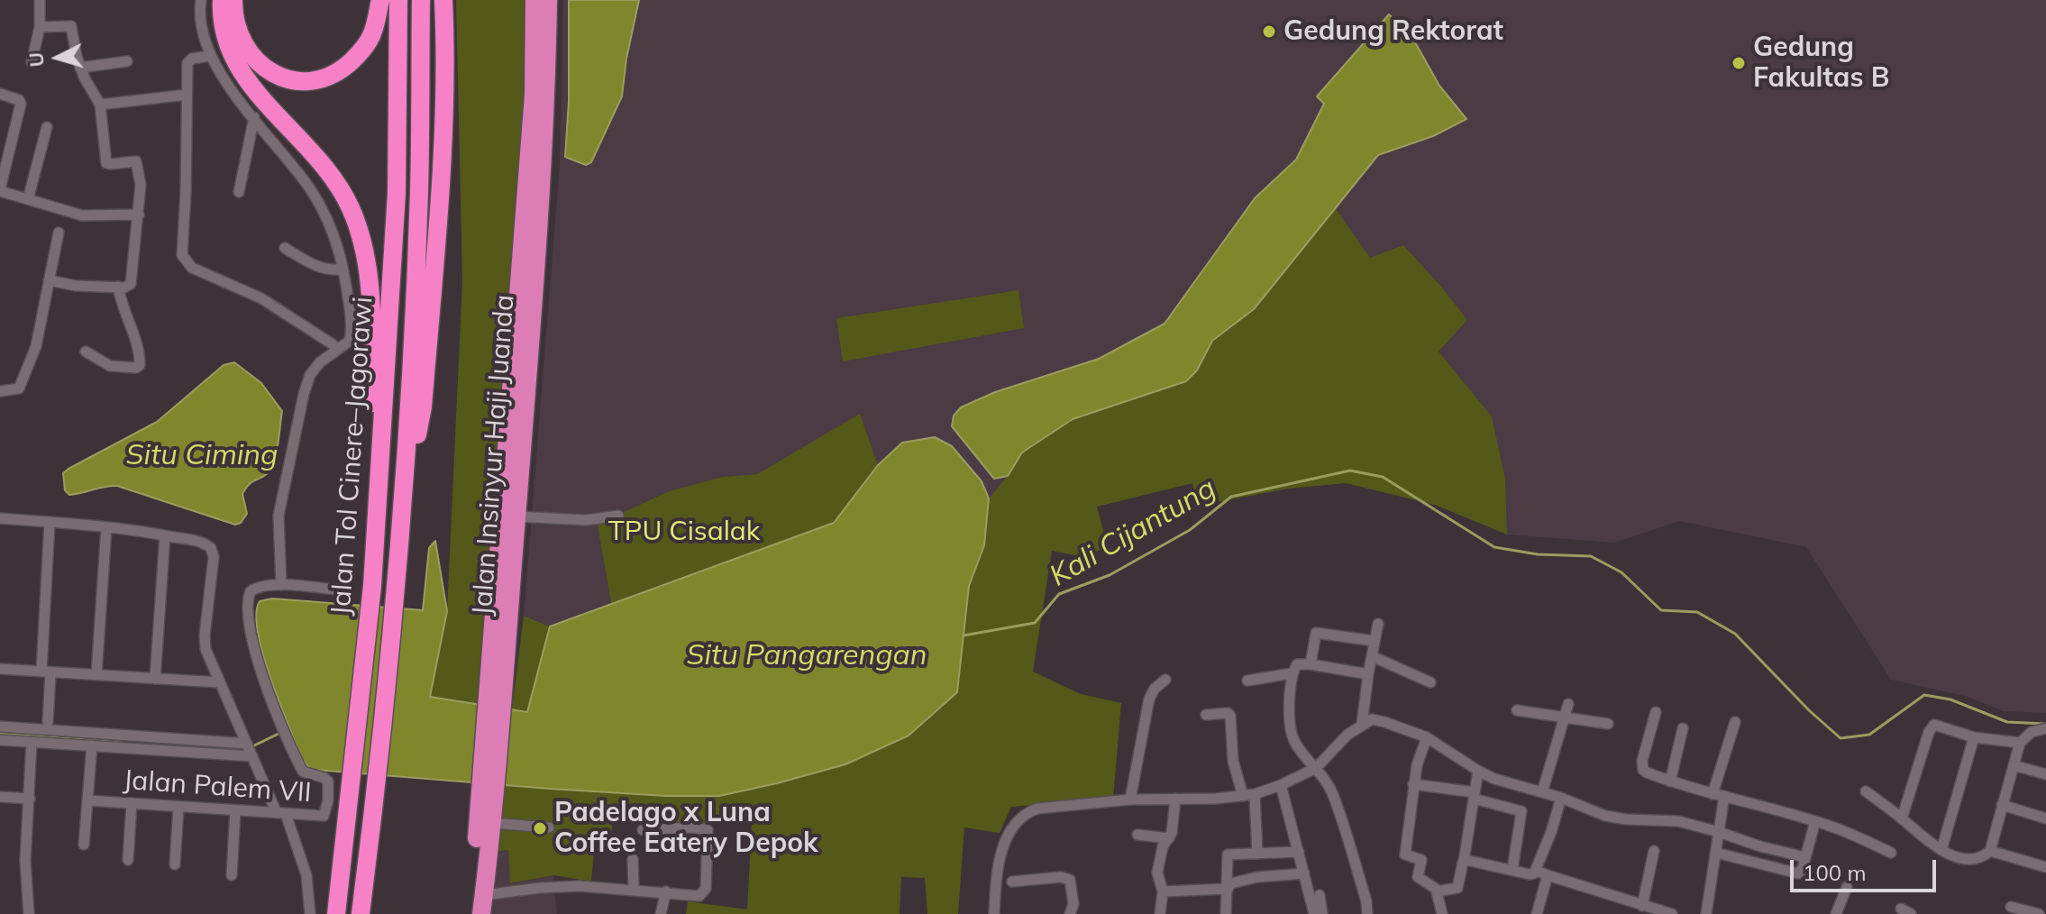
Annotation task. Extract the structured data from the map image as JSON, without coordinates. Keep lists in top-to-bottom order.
{
  "streets": {
    "highway": ["Jalan Insinyur Haji Juanda", "Jalan Tol Cinere–Jagorawi"],
    "street": ["Jalan Palem VII"]
  },
  "water": ["Situ Ciming", "Kali Cijantung", "Situ Pangarengan"],
  "parks": ["TPU Cisalak"],
  "places": ["Gedung Rektorat", "Gedung Fakultas B", "Padelago x Luna Coffee Eatery Depok"],
  "scale_bar": "100 m",
  "north": "left"
}
